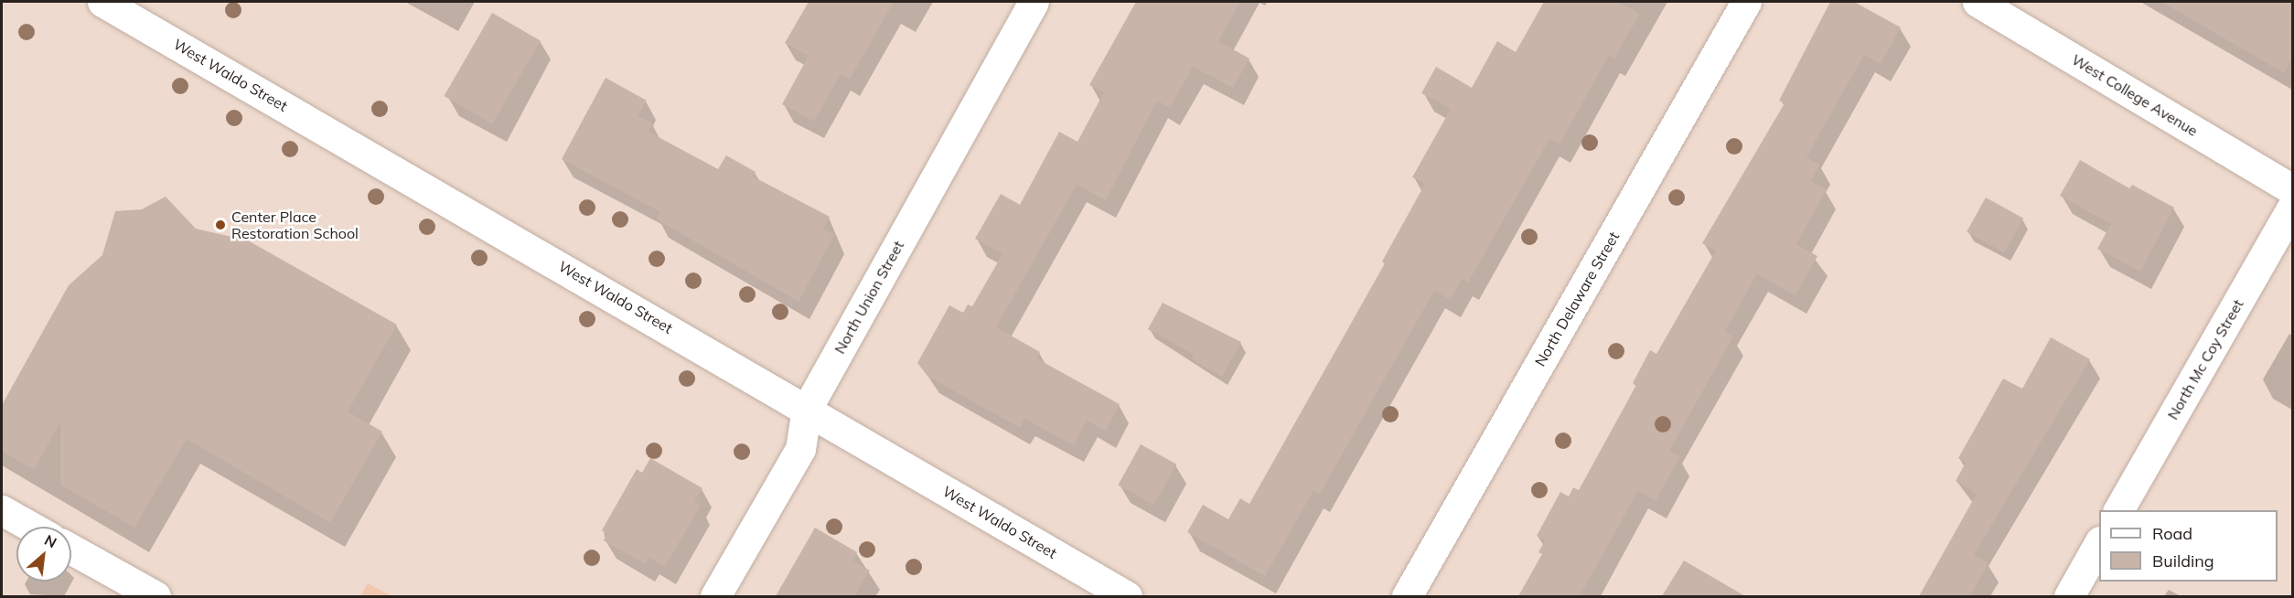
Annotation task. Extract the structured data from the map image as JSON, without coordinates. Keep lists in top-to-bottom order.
{
  "streets": {
    "street": [
      "West Waldo Street",
      "West College Avenue",
      "North Union Street",
      "North Delaware Street",
      "North Mc Coy Street"
    ]
  },
  "crossings": [
    ["West Waldo Street", "North Union Street"]
  ],
  "places": ["Center Place Restoration School"],
  "legend": ["Road", "Building"],
  "north": "top right"
}
